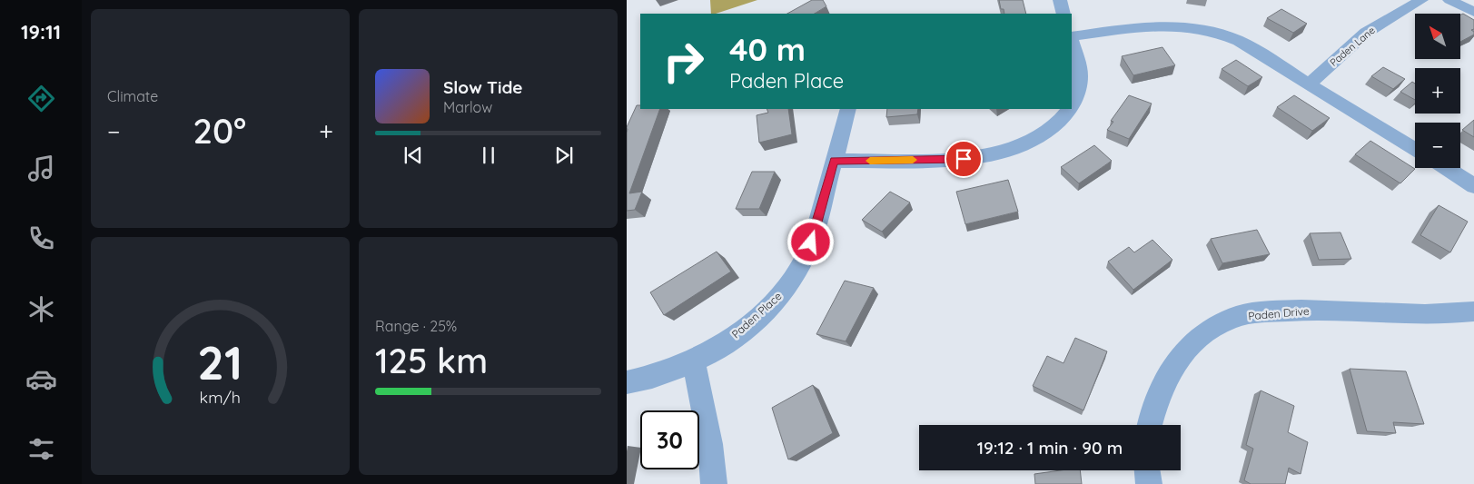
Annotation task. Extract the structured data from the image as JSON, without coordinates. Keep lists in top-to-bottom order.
{
  "streets": {
    "street": ["Paden Lane", "Paden Drive", "Paden Place"]
  },
  "north": "top left",
  "page": {
    "tabs": "19:11",
    "tile": [
      "Climate",
      ["Range · 25%", "125 km"]
    ],
    "map_buttons": ["+", "−"],
    "turn": ["40 m", "Paden Place"],
    "song": ["Slow Tide", "Marlow"],
    "heat": ["−", "20°", "+"],
    "limit": "30",
    "trip": "19:12 · 1 min · 90 m",
    "gauge": ["21", "km/h"]
  }
}
